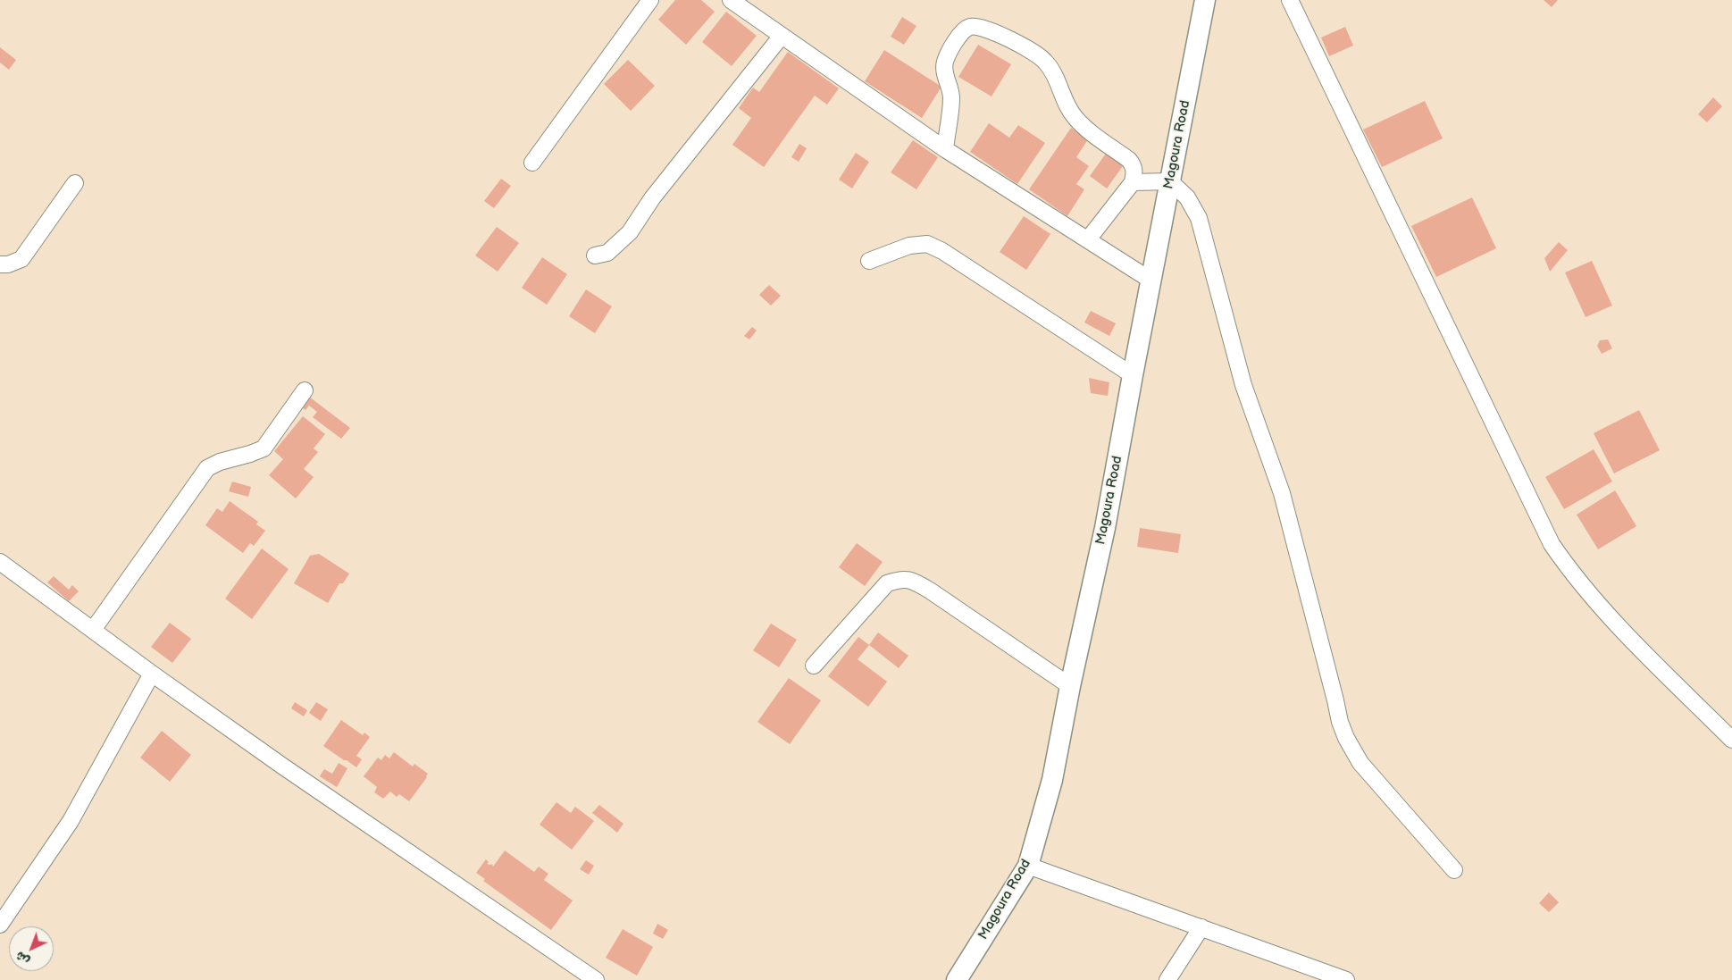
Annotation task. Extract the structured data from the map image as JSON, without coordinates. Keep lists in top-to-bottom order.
{
  "streets": {
    "street": ["Magoura Road"]
  },
  "north": "bottom left"
}
